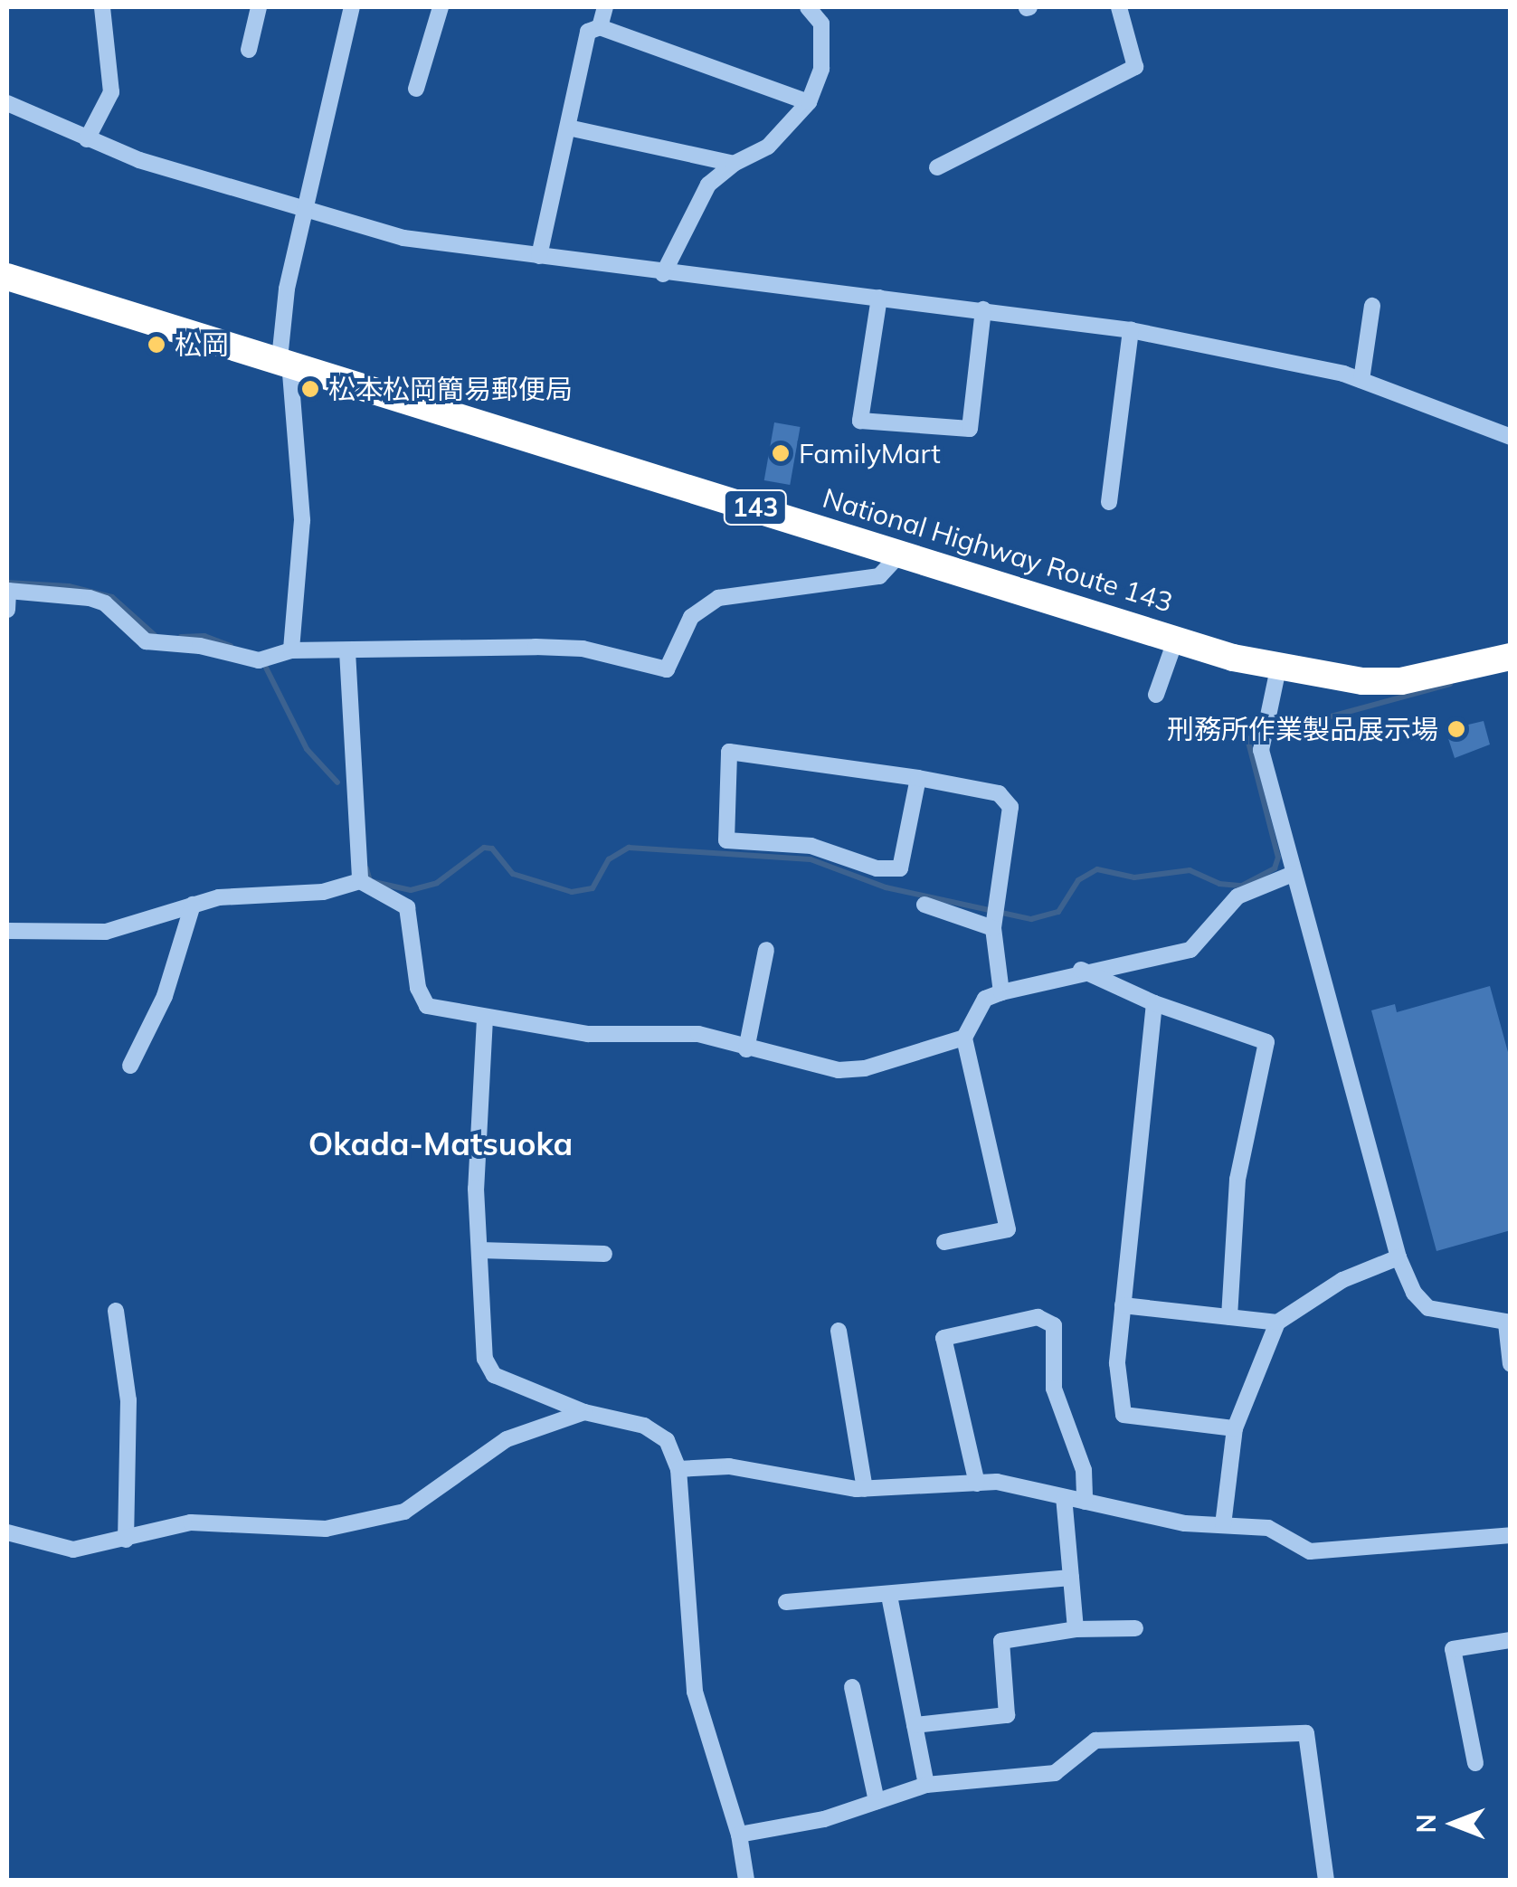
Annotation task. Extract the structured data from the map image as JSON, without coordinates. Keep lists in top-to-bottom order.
{
  "streets": {
    "highway": ["143", "National Highway Route 143"]
  },
  "districts": ["Okada-Matsuoka"],
  "places": [
    "松岡",
    "松本松岡簡易郵便局",
    "FamilyMart",
    "刑務所作業製品展示場"
  ],
  "north": "left"
}
